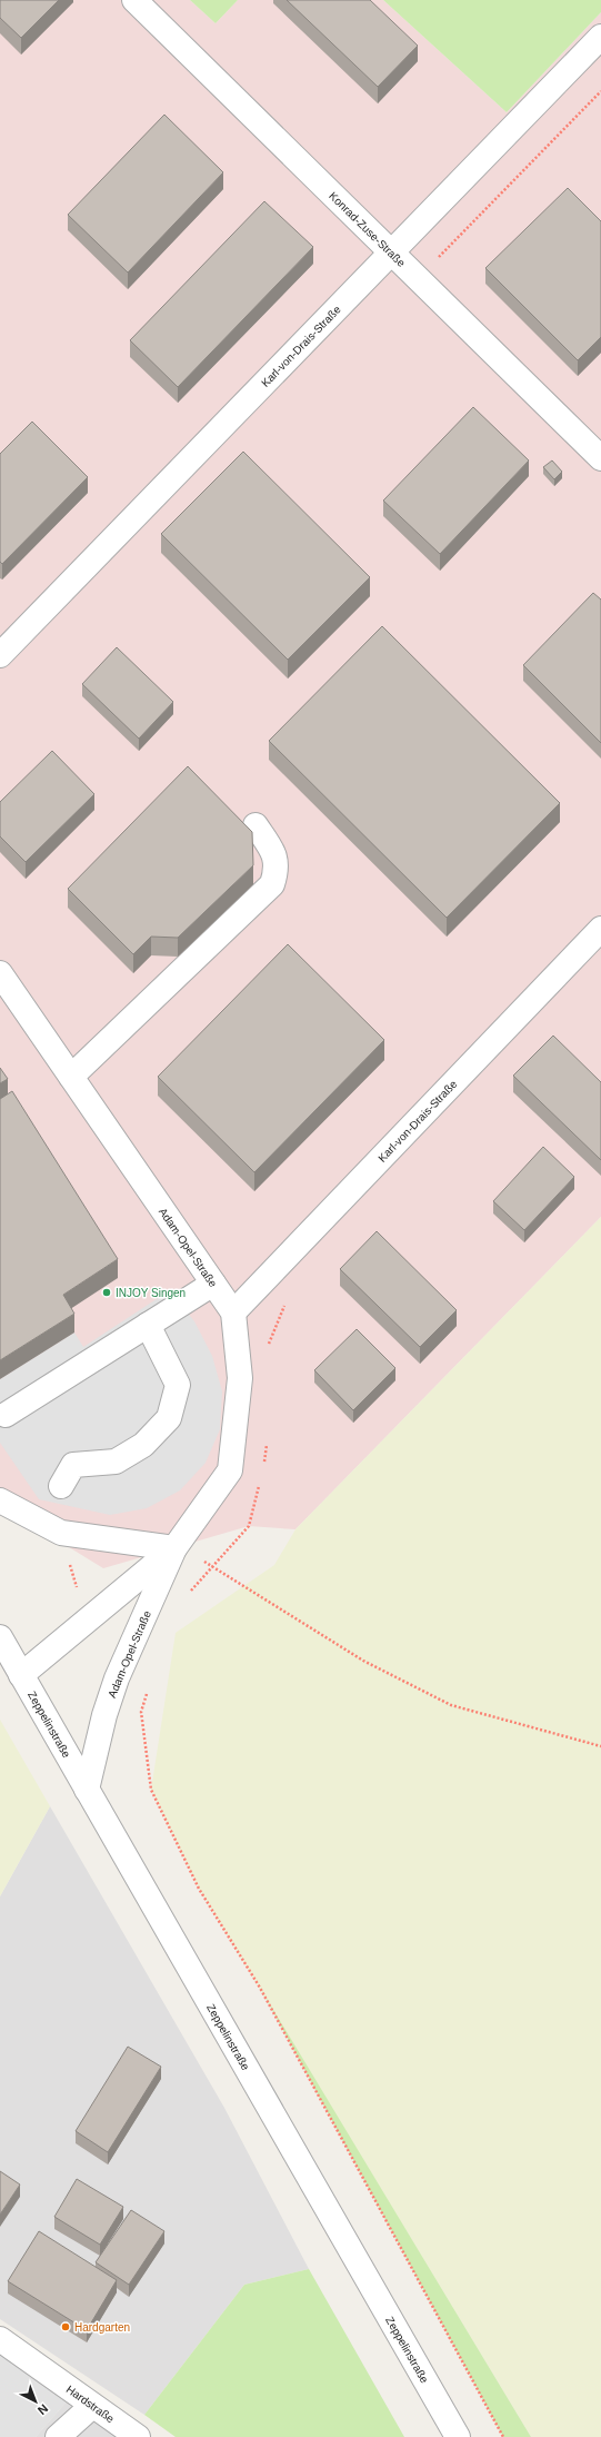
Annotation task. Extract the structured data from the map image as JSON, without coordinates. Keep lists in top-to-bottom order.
{
  "streets": {
    "street": [
      "Konrad-Zuse-Straße",
      "Karl-von-Drais-Straße",
      "Adam-Opel-Straße",
      "Zeppelinstraße",
      "Hardstraße"
    ]
  },
  "crossings": [
    ["Konrad-Zuse-Straße", "Karl-von-Drais-Straße"],
    ["Karl-von-Drais-Straße", "Adam-Opel-Straße"],
    ["Adam-Opel-Straße", "Zeppelinstraße"]
  ],
  "places": ["INJOY Singen", "Hardgarten"],
  "north": "bottom right"
}
